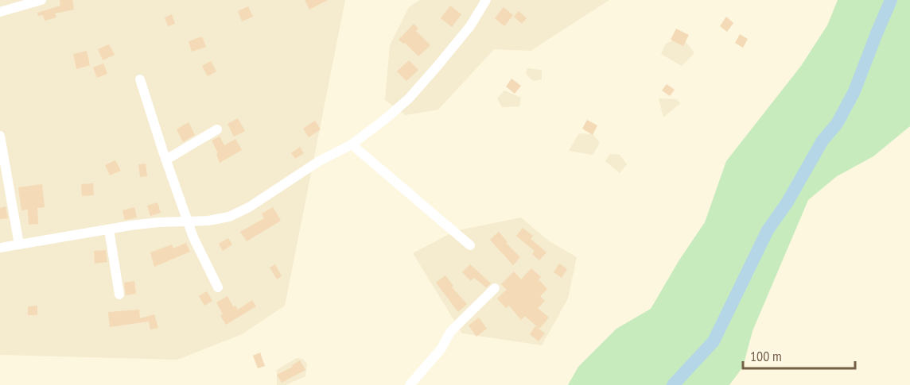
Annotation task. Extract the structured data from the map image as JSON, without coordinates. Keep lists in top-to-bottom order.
{
  "scale_bar": "100 m"
}
